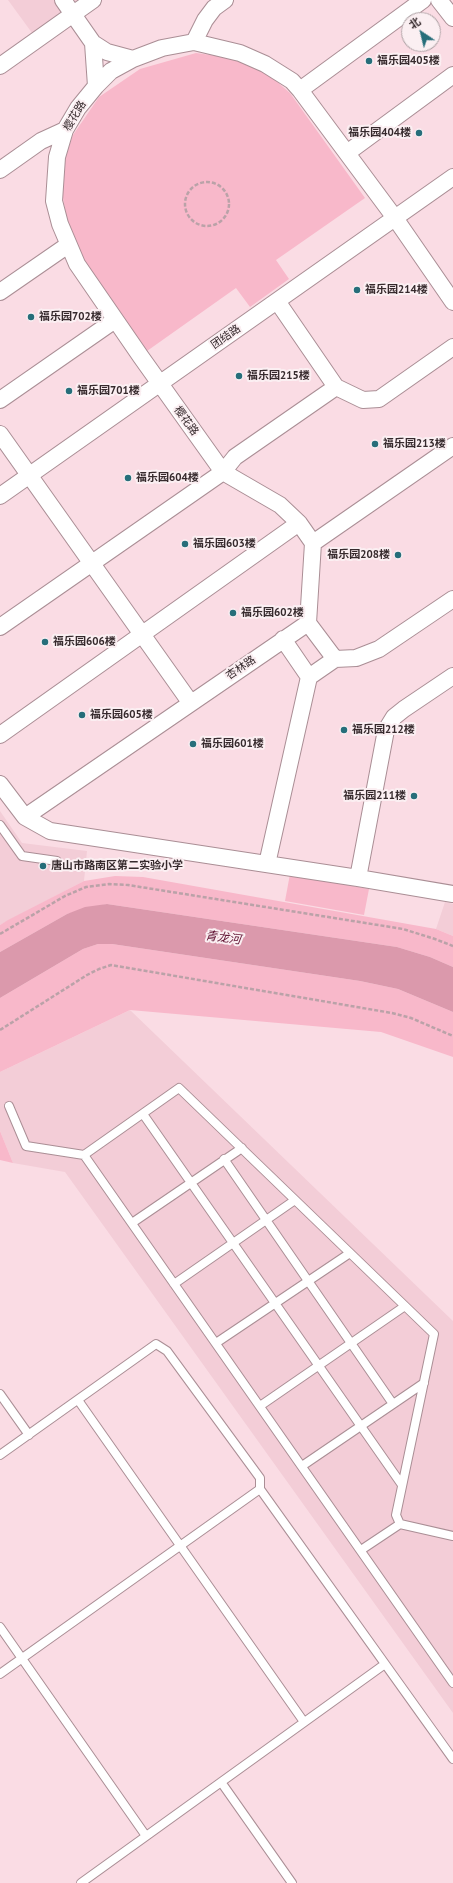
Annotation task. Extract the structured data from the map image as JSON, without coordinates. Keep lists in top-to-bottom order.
{
  "streets": {
    "street": ["樱花路", "团结路", "杏林路"]
  },
  "crossings": [
    ["樱花路", "团结路"]
  ],
  "water": ["青龙河"],
  "places": [
    "福乐园405楼",
    "福乐园404楼",
    "福乐园214楼",
    "福乐园702楼",
    "福乐园215楼",
    "福乐园701楼",
    "福乐园213楼",
    "福乐园604楼",
    "福乐园603楼",
    "福乐园208楼",
    "福乐园602楼",
    "福乐园606楼",
    "福乐园605楼",
    "福乐园212楼",
    "福乐园601楼",
    "福乐园211楼",
    "唐山市路南区第二实验小学"
  ],
  "north": "top left"
}
